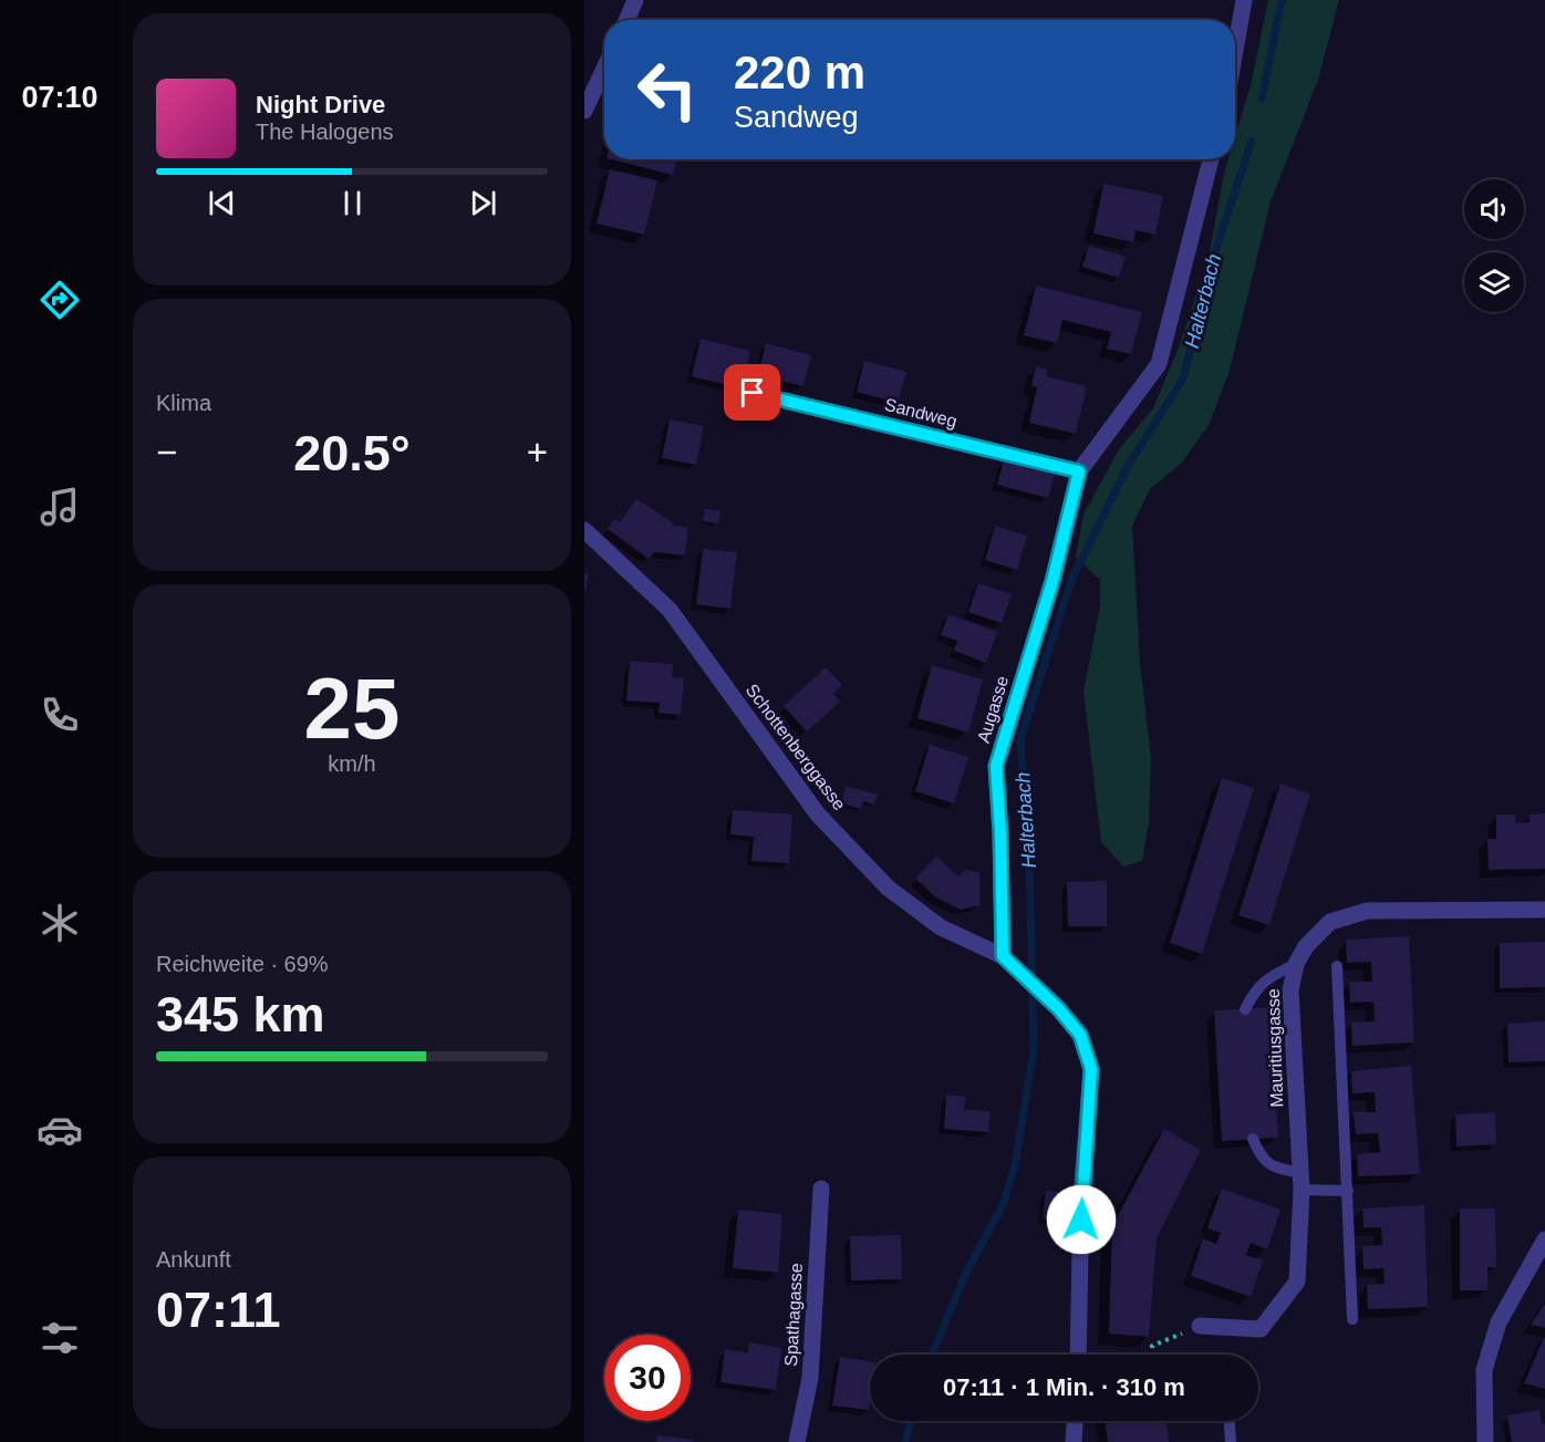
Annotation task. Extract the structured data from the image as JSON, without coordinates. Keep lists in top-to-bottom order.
{
  "streets": {
    "street": [
      "Sandweg",
      "Augasse",
      "Schottenberggasse",
      "Mauritiusgasse",
      "Spathagasse"
    ]
  },
  "crossings": [
    ["Sandweg", "Augasse"],
    ["Augasse", "Schottenberggasse"]
  ],
  "water": ["Halterbach"],
  "page": {
    "tabs": "07:10",
    "turn": ["220 m", "Sandweg"],
    "song": ["Night Drive", "The Halogens"],
    "tile": [
      "Klima",
      ["25", "km/h"],
      ["Reichweite · 69%", "345 km"],
      ["Ankunft", "07:11"]
    ],
    "heat": ["−", "20.5°", "+"],
    "limit": "30",
    "trip": "07:11 · 1 Min. · 310 m"
  }
}
